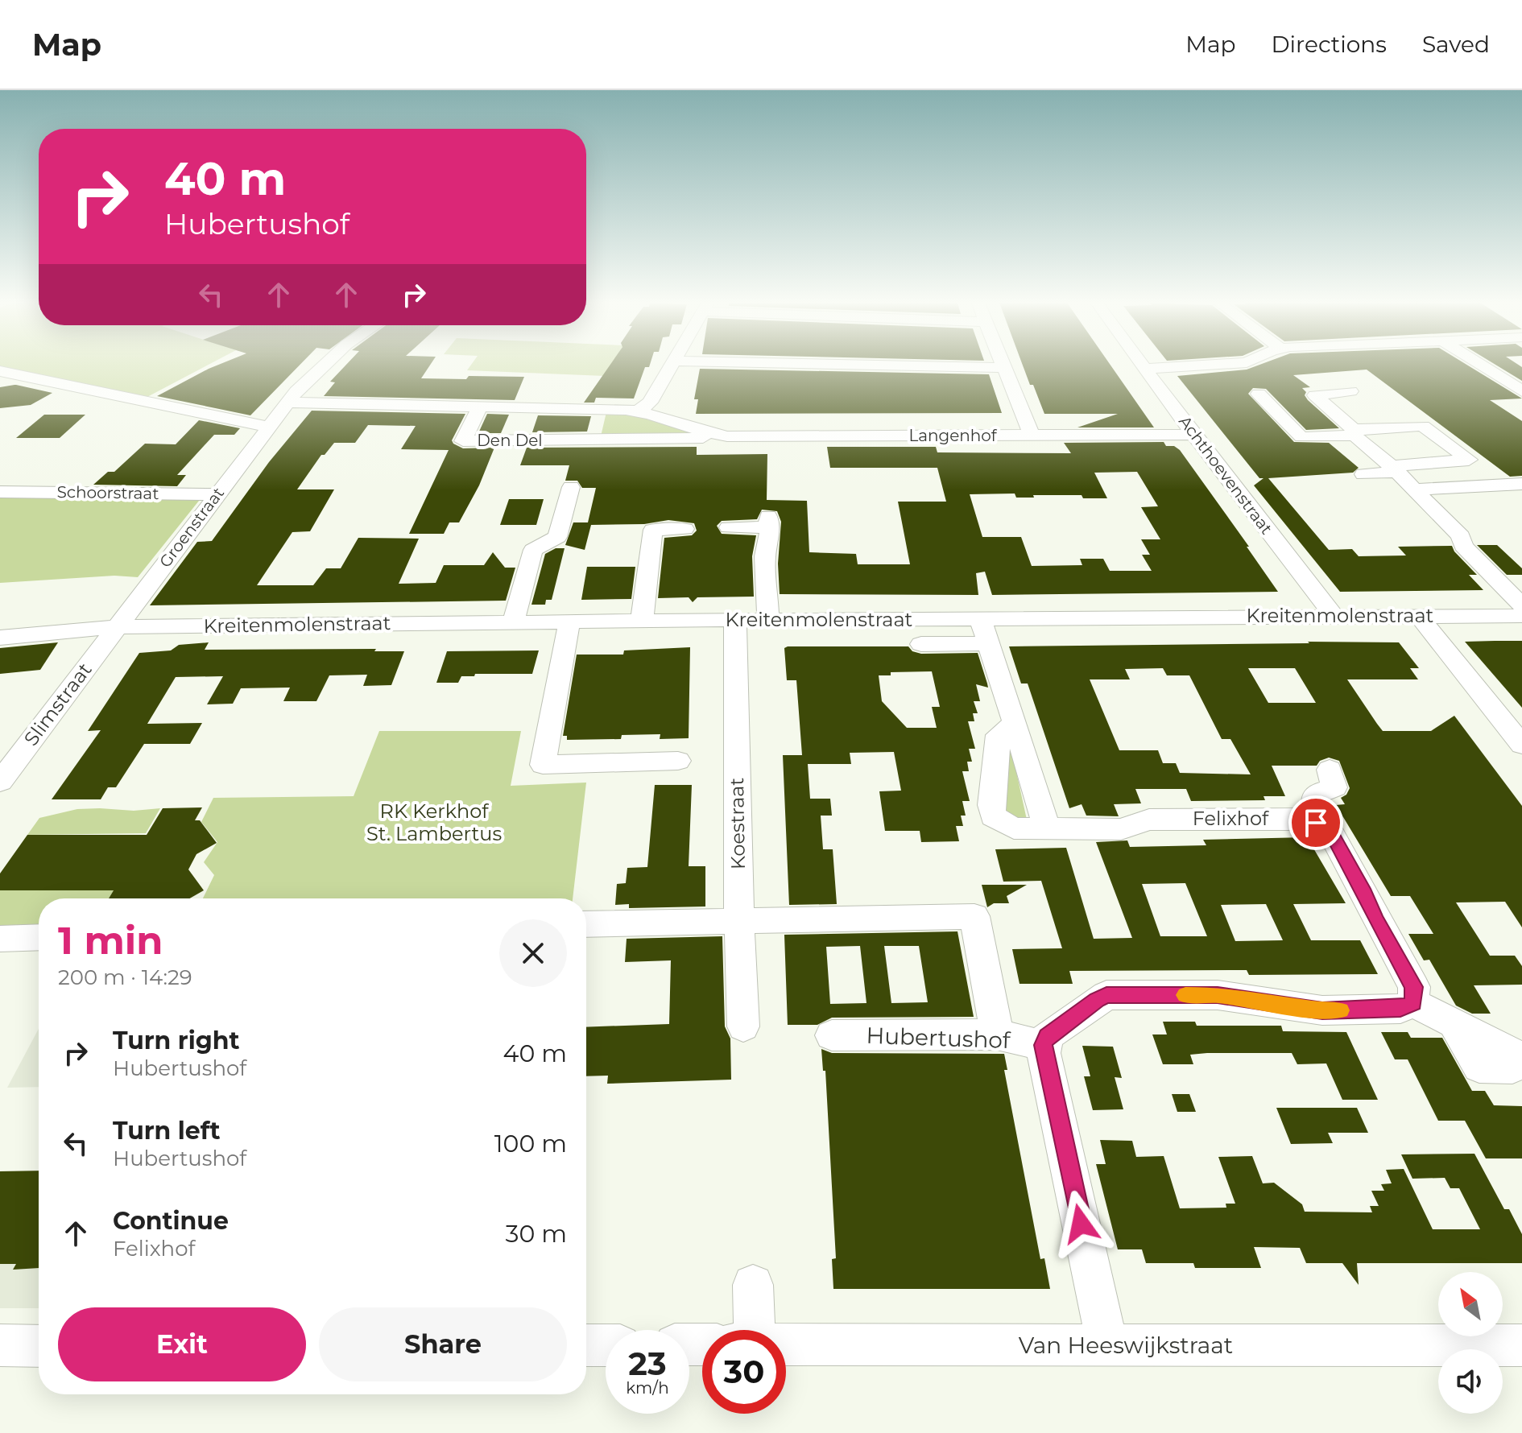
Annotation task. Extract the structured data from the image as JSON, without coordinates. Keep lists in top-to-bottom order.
{
  "streets": {
    "street": [
      "Langenhof",
      "Den Del",
      "Achthoevenstraat",
      "Schoorstraat",
      "Groenstraat",
      "Kreitenmolenstraat",
      "Slimstraat",
      "Felixhof",
      "Koestraat",
      "Hubertushof",
      "Van Heeswijkstraat"
    ]
  },
  "crossings": [
    ["Langenhof", "Den Del"],
    ["Langenhof", "Achthoevenstraat"],
    ["Langenhof", "Groenstraat"],
    ["Achthoevenstraat", "Kreitenmolenstraat"],
    ["Schoorstraat", "Groenstraat"],
    ["Groenstraat", "Kreitenmolenstraat"],
    ["Groenstraat", "Slimstraat"],
    ["Kreitenmolenstraat", "Slimstraat"],
    ["Kreitenmolenstraat", "Koestraat"]
  ],
  "parks": ["RK Kerkhof St. Lambertus"],
  "north": "top left",
  "page": {
    "header": "Map",
    "nav": ["Map", "Directions", "Saved"],
    "turn": ["40 m", "Hubertushof"],
    "heading": ["1 min", "200 m · 14:29"],
    "list": [
      {
        "name": "Turn right",
        "note": "Hubertushof",
        "value": "40 m"
      },
      {
        "name": "Turn left",
        "note": "Hubertushof",
        "value": "100 m"
      },
      {
        "name": "Continue",
        "note": "Felixhof",
        "value": "30 m"
      }
    ],
    "buttons": ["Exit", "Share"],
    "speed": "23 km/h",
    "limit": "30"
  }
}
